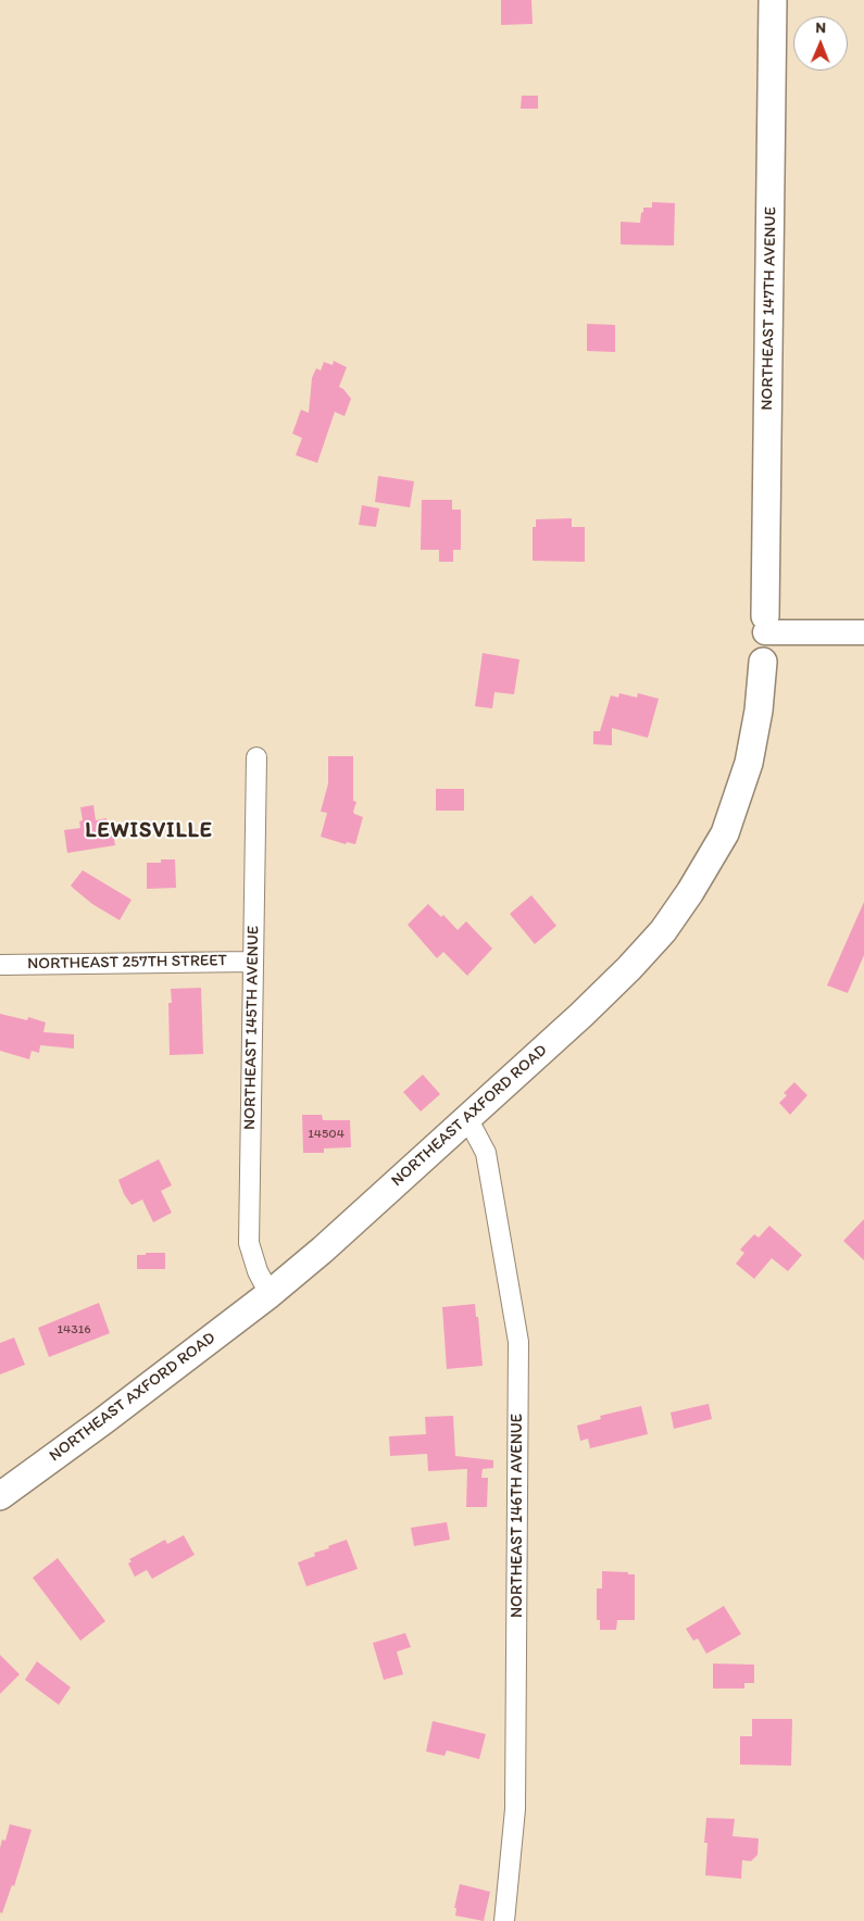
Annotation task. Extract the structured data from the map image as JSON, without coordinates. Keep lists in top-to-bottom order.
{
  "streets": {
    "main road": ["NORTHEAST 147TH AVENUE", "NORTHEAST AXFORD ROAD"],
    "street": ["NORTHEAST 257TH STREET", "NORTHEAST 145TH AVENUE", "NORTHEAST 146TH AVENUE"]
  },
  "crossings": [
    ["NORTHEAST 147TH AVENUE", "NORTHEAST AXFORD ROAD"],
    ["NORTHEAST 257TH STREET", "NORTHEAST 145TH AVENUE"],
    ["NORTHEAST 145TH AVENUE", "NORTHEAST AXFORD ROAD"],
    ["NORTHEAST AXFORD ROAD", "NORTHEAST 146TH AVENUE"]
  ],
  "districts": ["LEWISVILLE"],
  "house_numbers": ["14504", "14316"],
  "north": "top"
}
